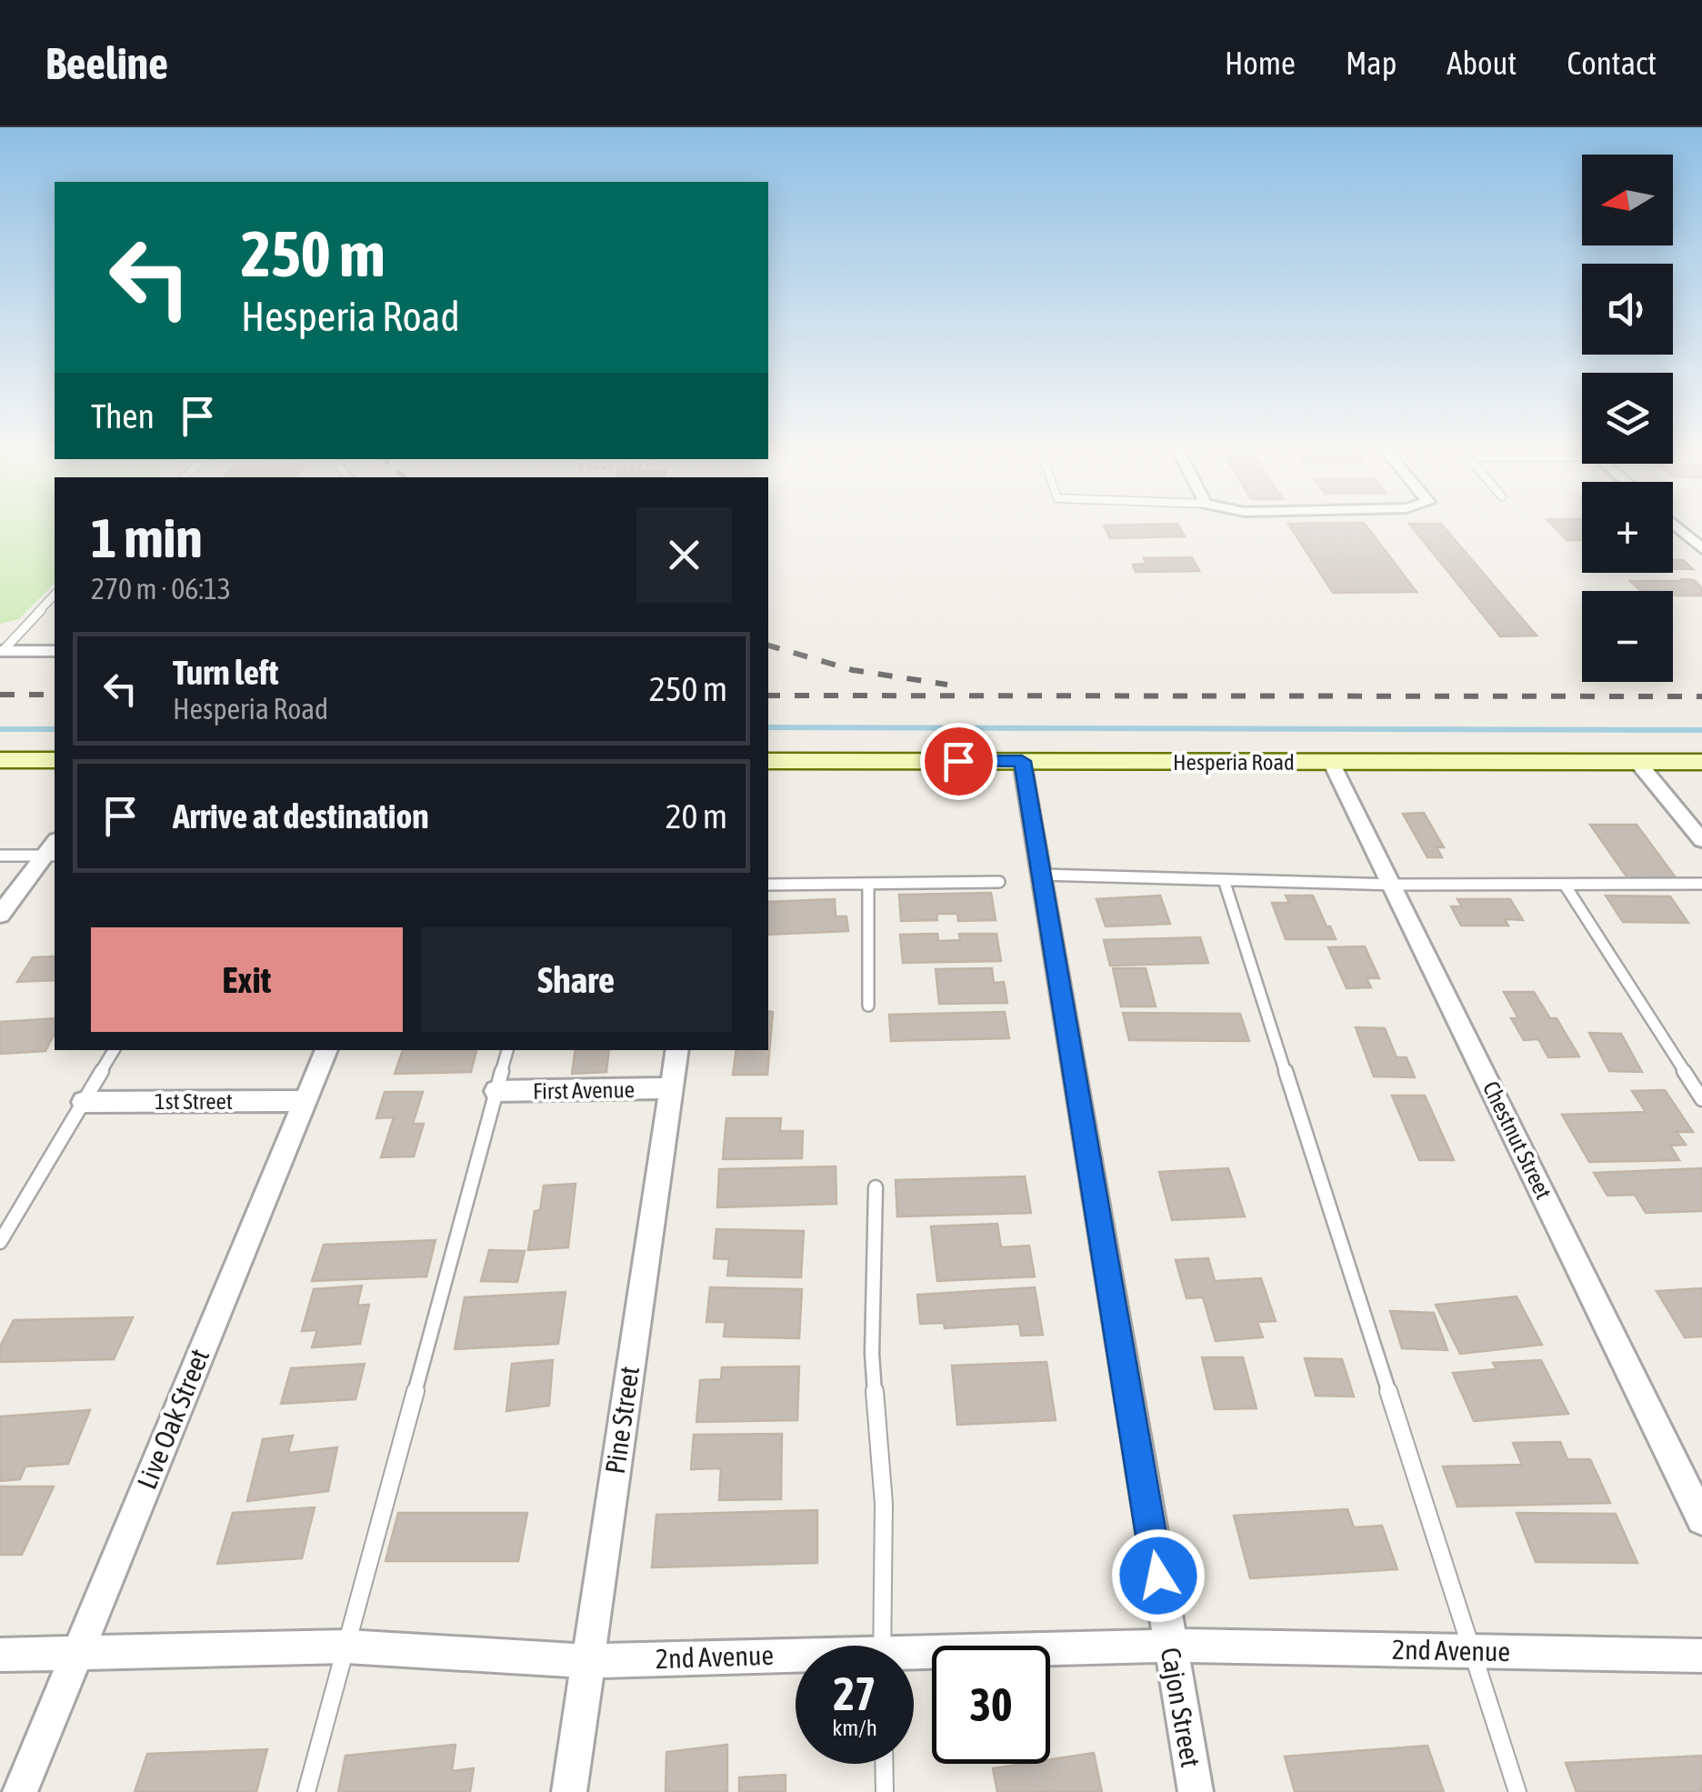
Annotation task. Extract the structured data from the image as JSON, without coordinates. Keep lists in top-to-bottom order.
{
  "streets": {
    "main road": ["Hesperia Road"],
    "street": [
      "First Avenue",
      "1st Street",
      "Chestnut Street",
      "Live Oak Street",
      "Pine Street",
      "2nd Avenue",
      "Cajon Street"
    ]
  },
  "crossings": [
    ["Hesperia Road", "Chestnut Street"],
    ["Hesperia Road", "Cajon Street"],
    ["First Avenue", "Pine Street"],
    ["1st Street", "Live Oak Street"],
    ["Live Oak Street", "2nd Avenue"],
    ["Pine Street", "2nd Avenue"],
    ["2nd Avenue", "Cajon Street"]
  ],
  "north": "left",
  "page": {
    "header": "Beeline",
    "nav": [
      "Home",
      "Map",
      "About",
      "Contact"
    ],
    "map_buttons": ["+", "−"],
    "turn": ["250 m", "Hesperia Road"],
    "then": "Then",
    "heading": ["1 min", "270 m · 06:13"],
    "list": [
      {
        "name": "Turn left",
        "note": "Hesperia Road",
        "value": "250 m"
      },
      {
        "name": "Arrive at destination",
        "value": "20 m"
      }
    ],
    "buttons": ["Exit", "Share"],
    "speed": "27 km/h",
    "limit": "30"
  }
}
